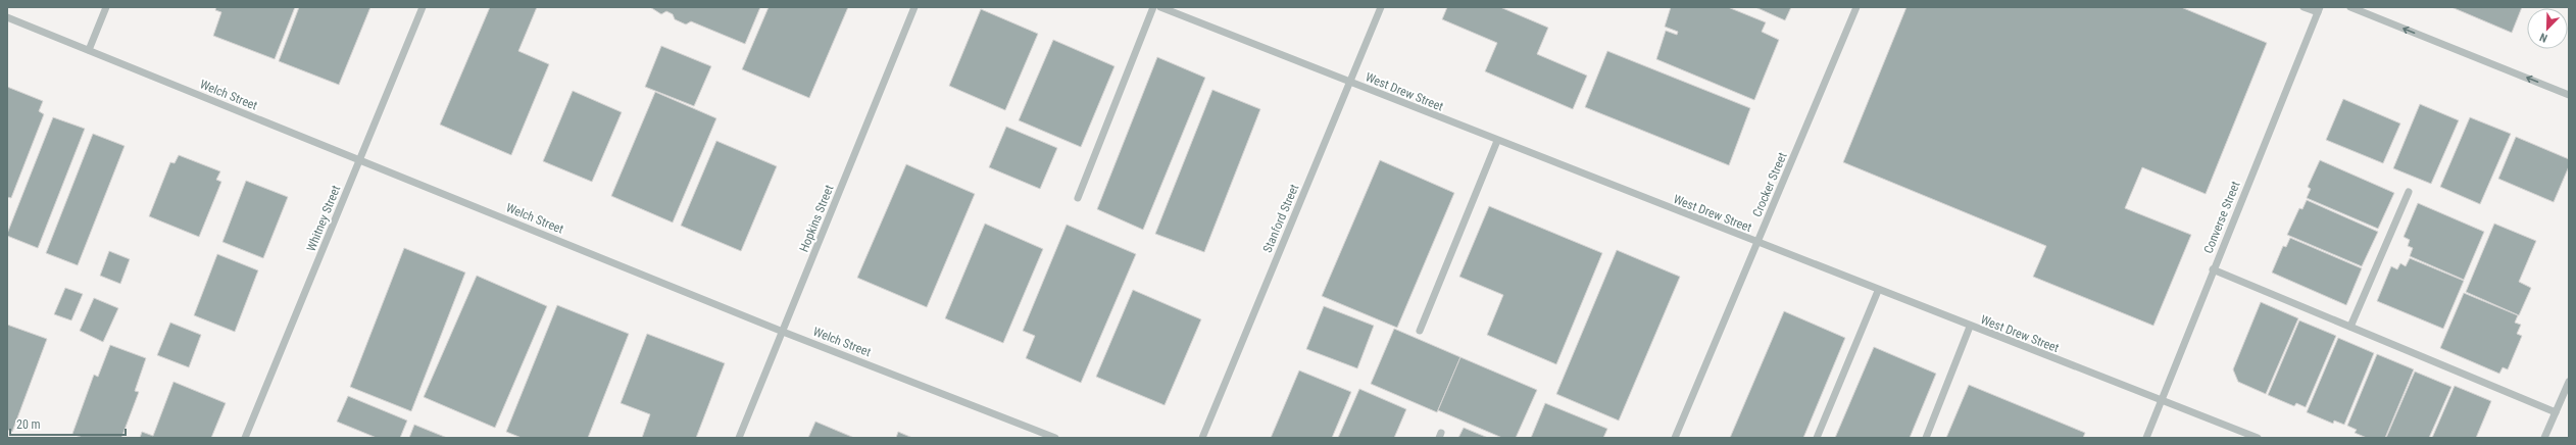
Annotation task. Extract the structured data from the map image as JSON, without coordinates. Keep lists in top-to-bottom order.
{
  "streets": {
    "street": [
      "West Drew Street",
      "Welch Street",
      "Crocker Street",
      "Converse Street",
      "Whitney Street",
      "Hopkins Street",
      "Stanford Street"
    ]
  },
  "crossings": [
    ["West Drew Street", "Crocker Street"],
    ["West Drew Street", "Converse Street"],
    ["West Drew Street", "Stanford Street"],
    ["Welch Street", "Whitney Street"],
    ["Welch Street", "Hopkins Street"]
  ],
  "scale_bar": "20 m",
  "north": "bottom left"
}
